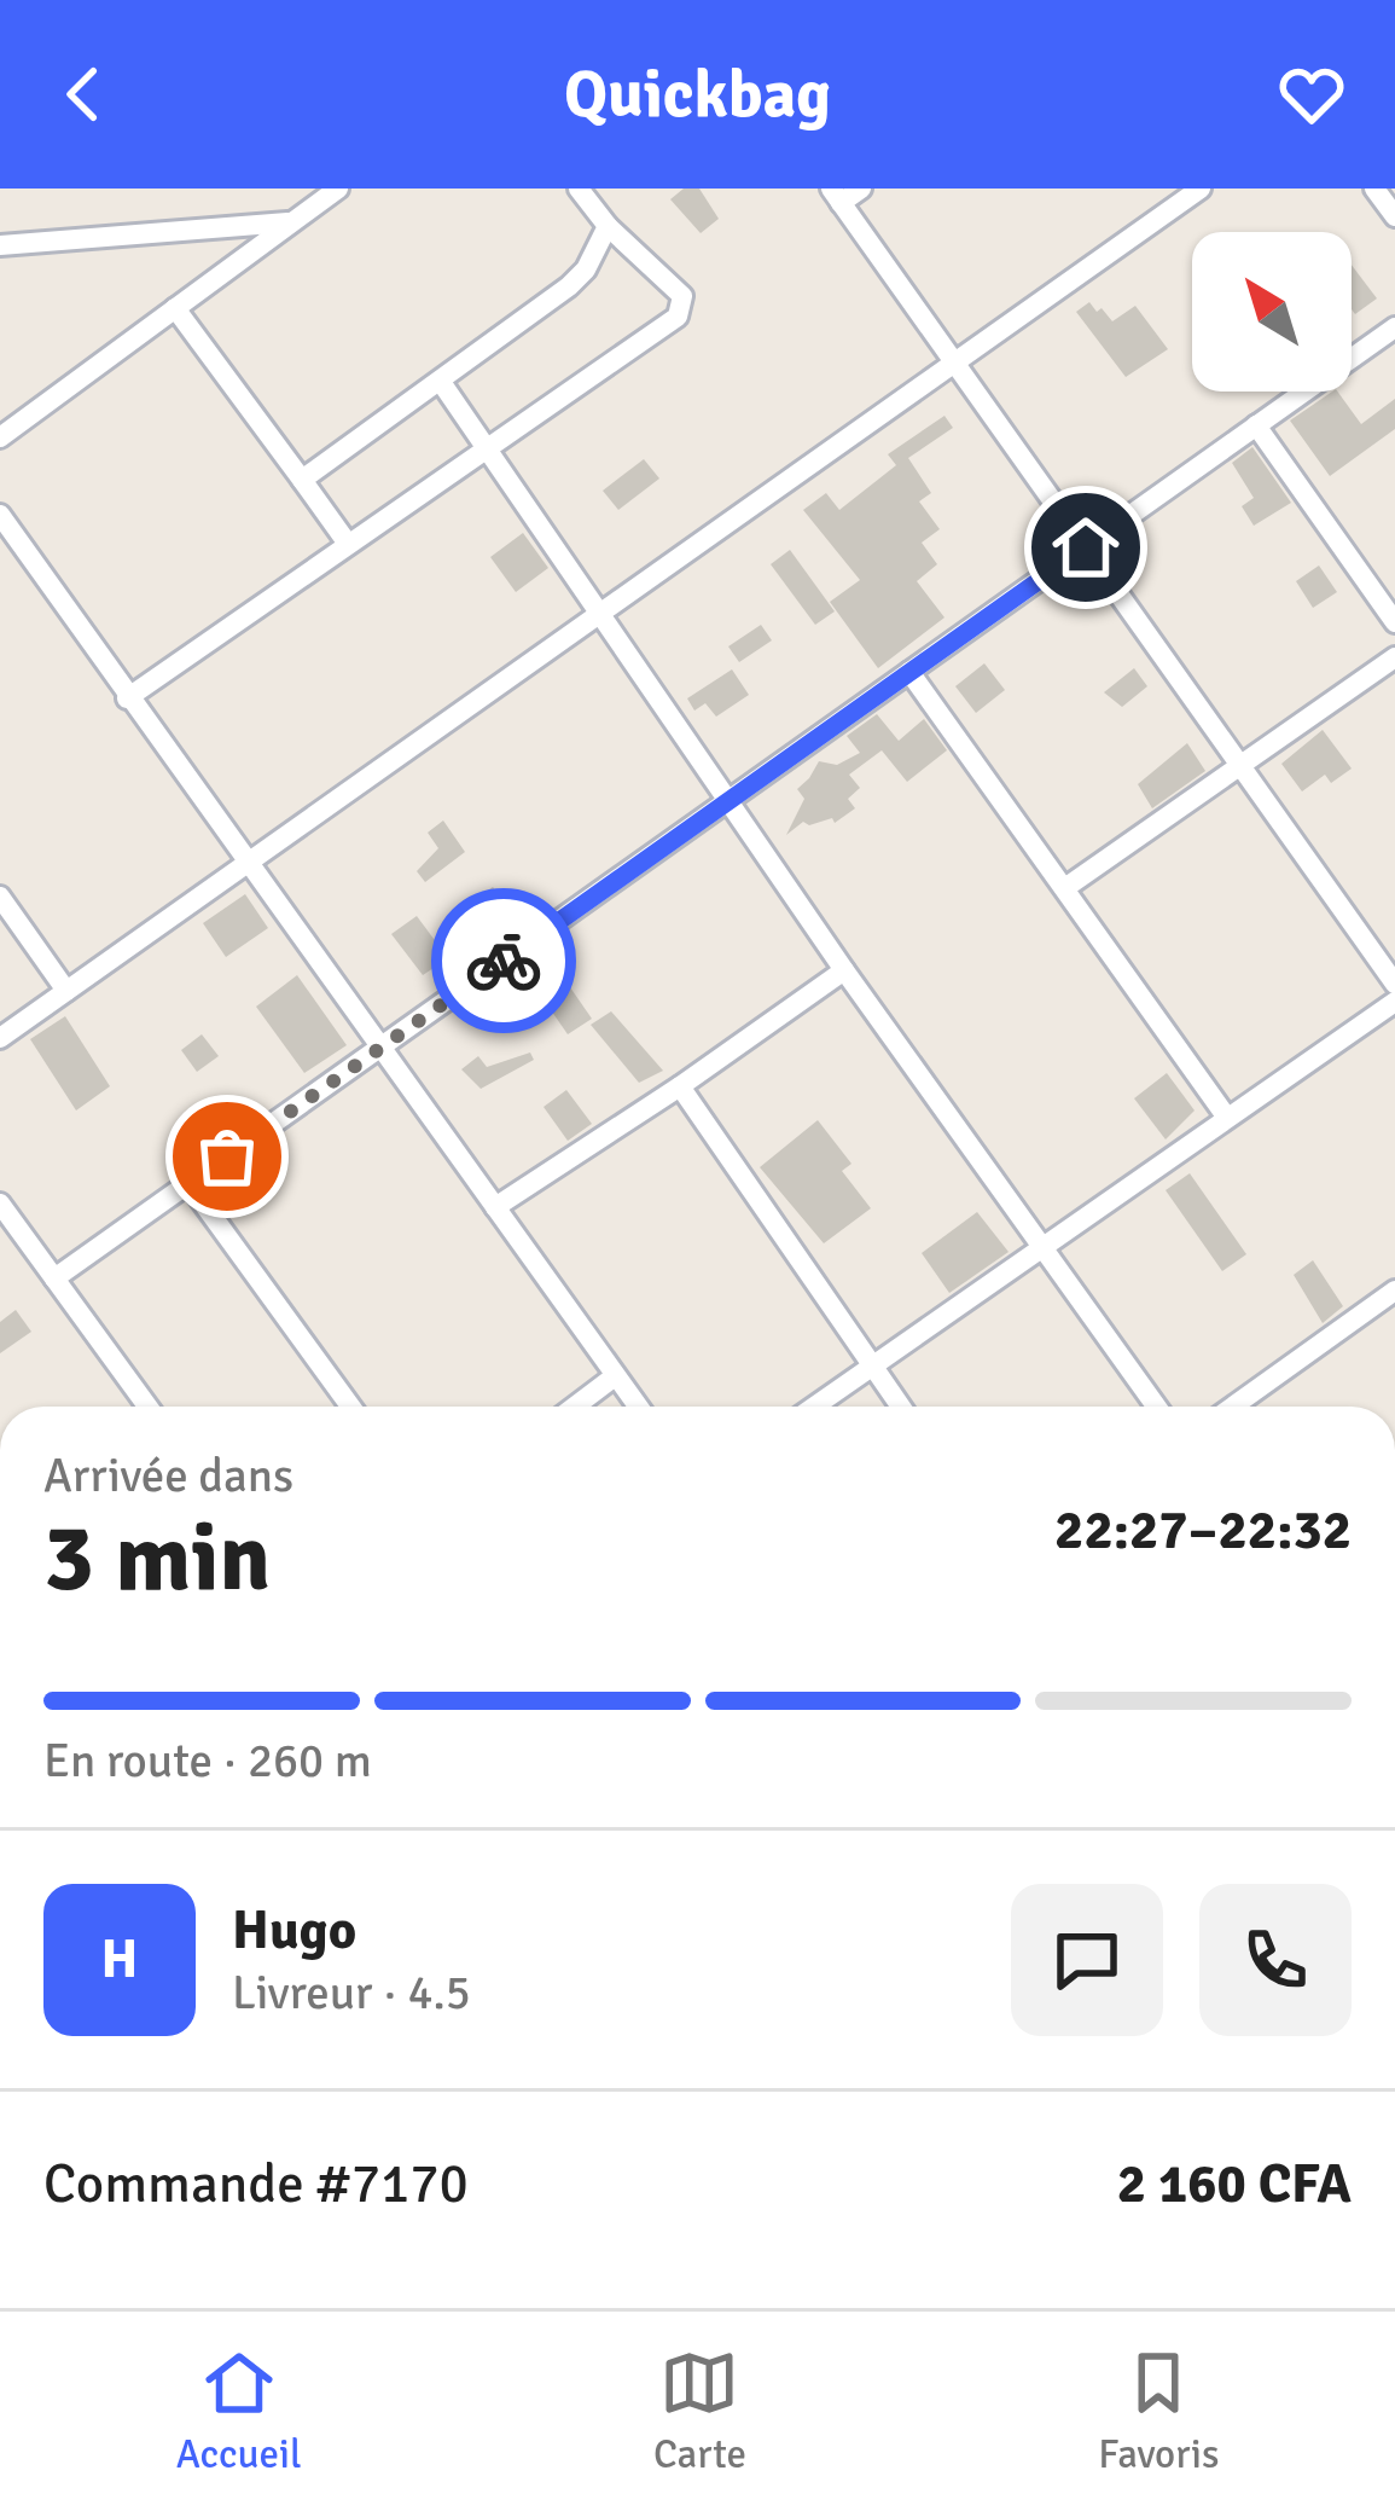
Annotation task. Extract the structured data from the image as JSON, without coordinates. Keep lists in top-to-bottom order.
{
  "north": "top left",
  "page": {
    "header": "Quickbag",
    "heading": ["3 min", "Arrivée dans", "22:27–22:32"],
    "panel": [
      "Hugo",
      "Livreur · 4.5",
      "Commande #7170",
      "2 160 CFA"
    ],
    "bar": "En route · 260 m",
    "round": "H",
    "tabs": ["Accueil", "Carte", "Favoris"]
  }
}
